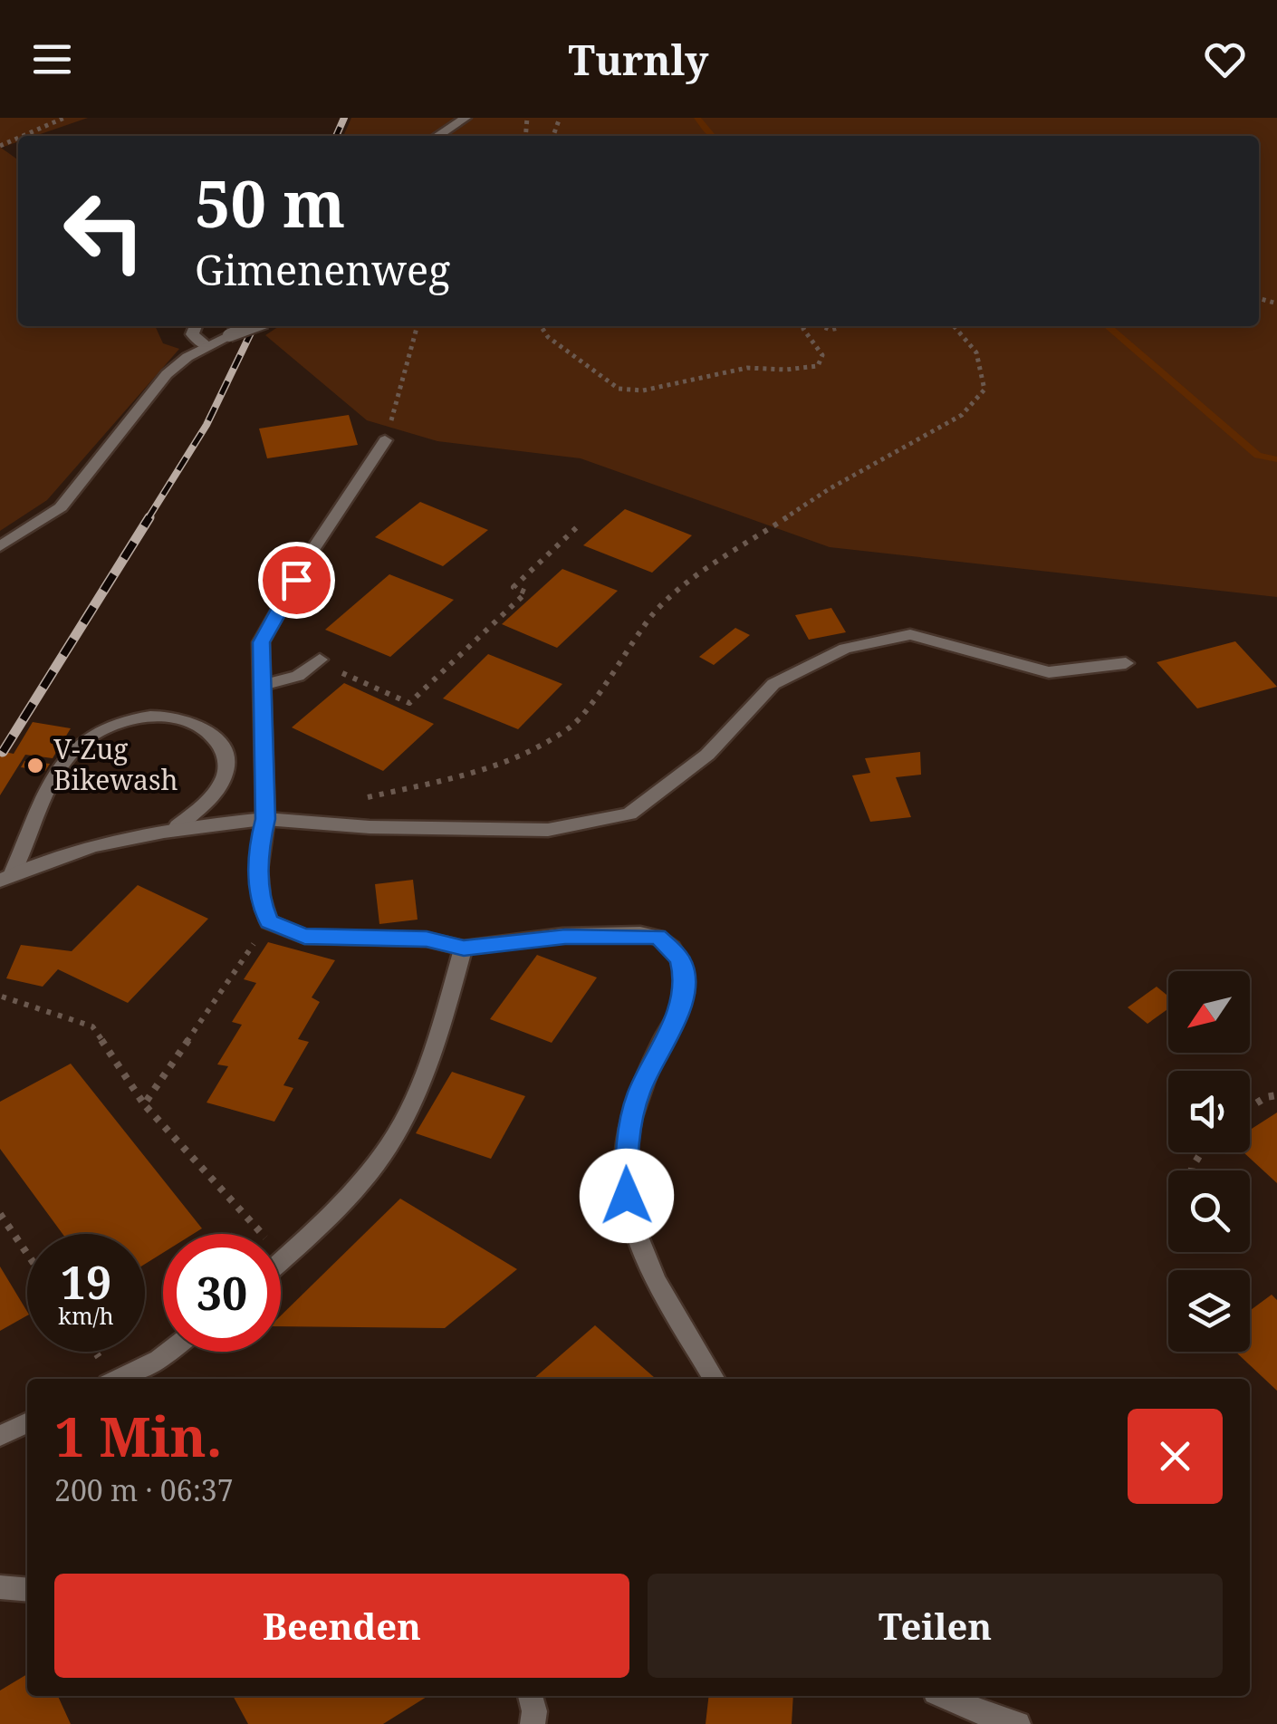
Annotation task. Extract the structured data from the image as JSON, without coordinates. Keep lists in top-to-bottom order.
{
  "places": ["V-Zug Bikewash"],
  "north": "bottom left",
  "page": {
    "header": "Turnly",
    "turn": ["50 m", "Gimenenweg"],
    "speed": "19 km/h",
    "limit": "30",
    "heading": ["1 Min.", "200 m · 06:37"],
    "buttons": ["Beenden", "Teilen"]
  }
}
